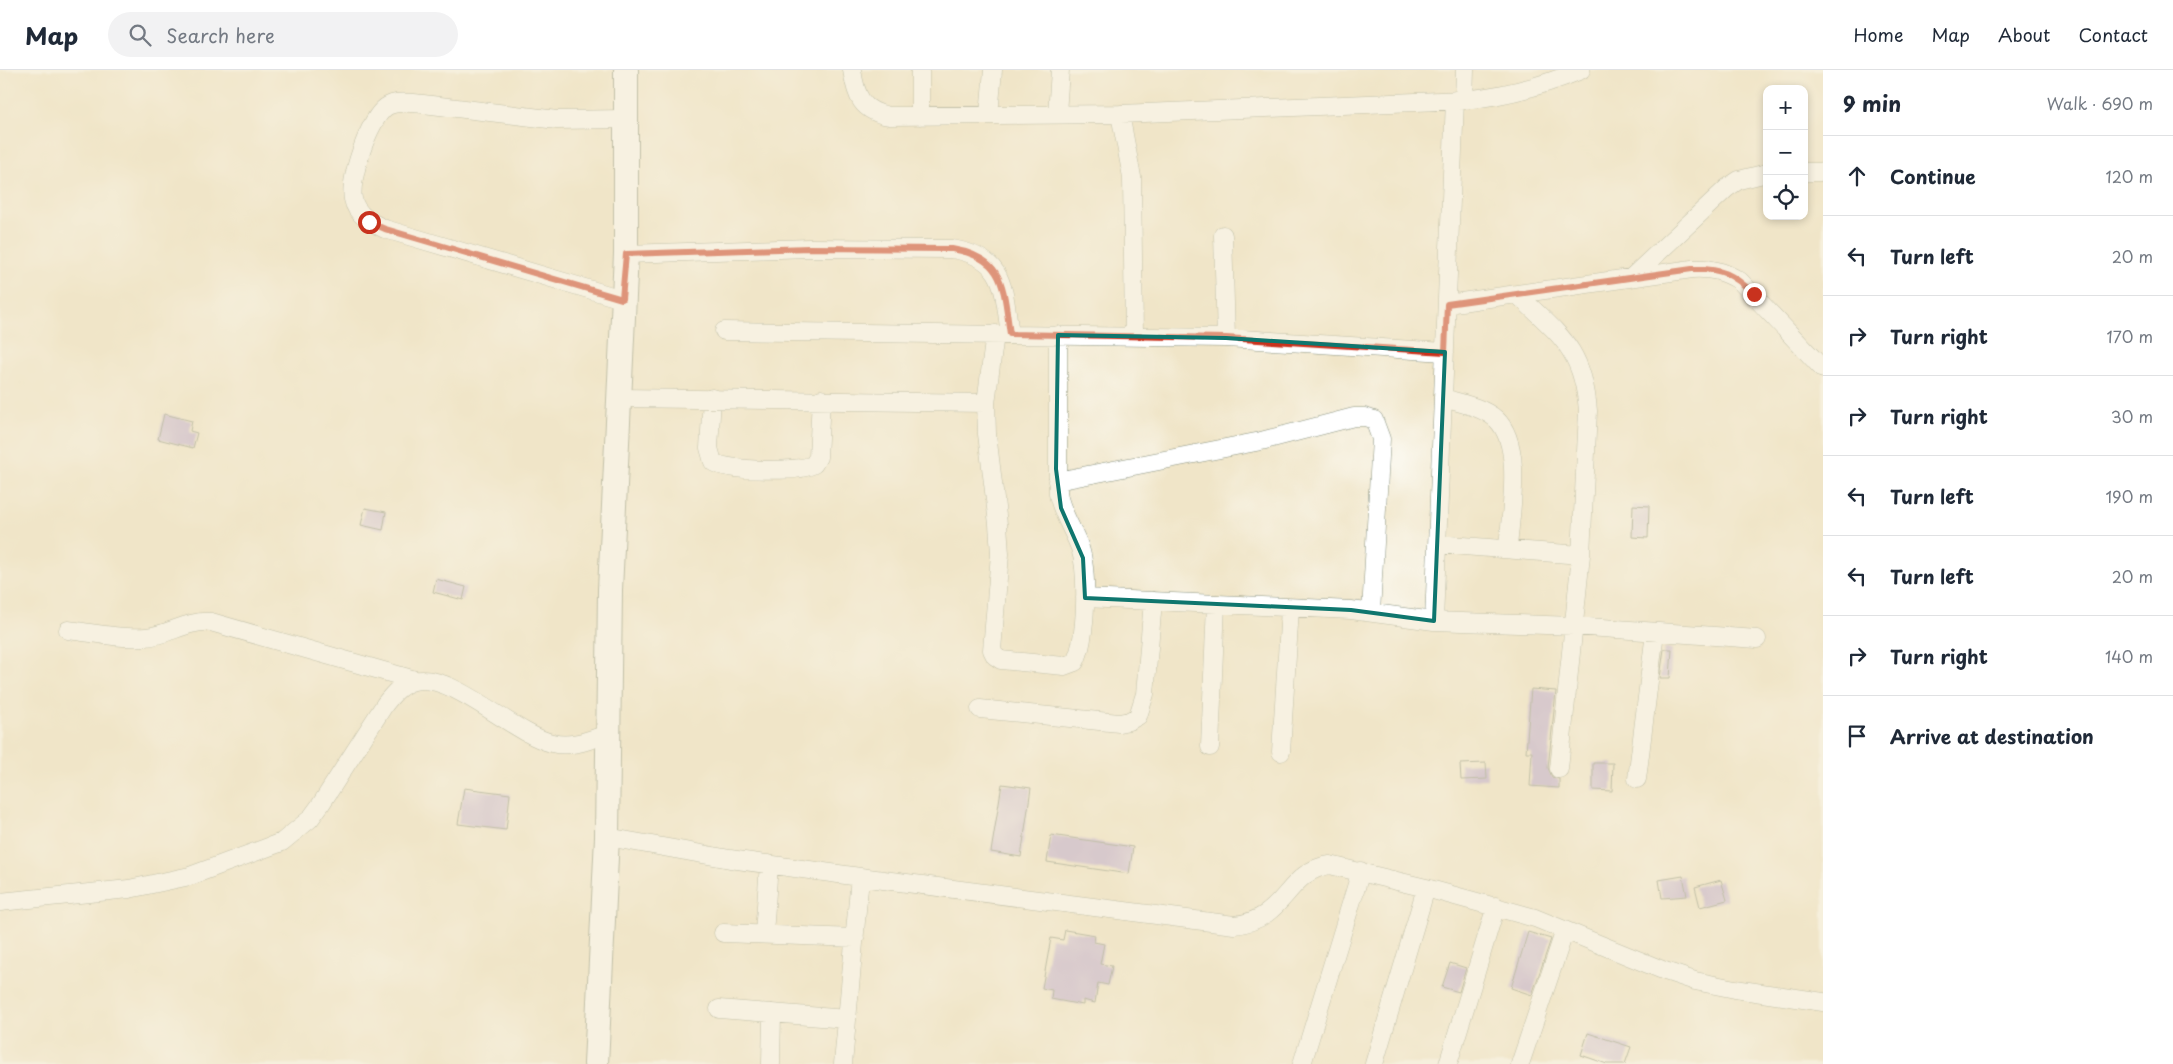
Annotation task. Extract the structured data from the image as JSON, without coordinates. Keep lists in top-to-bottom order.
{
  "page": {
    "header": "Map",
    "search": "Search here",
    "nav": [
      "Home",
      "Map",
      "About",
      "Contact"
    ],
    "heading": ["9 min", "Walk · 690 m"],
    "map_buttons": ["+", "−"],
    "list": [
      ["Continue", "120 m"],
      ["Turn left", "20 m"],
      ["Turn right", "170 m"],
      ["Turn right", "30 m"],
      ["Turn left", "190 m"],
      ["Turn left", "20 m"],
      ["Turn right", "140 m"],
      "Arrive at destination"
    ]
  }
}
